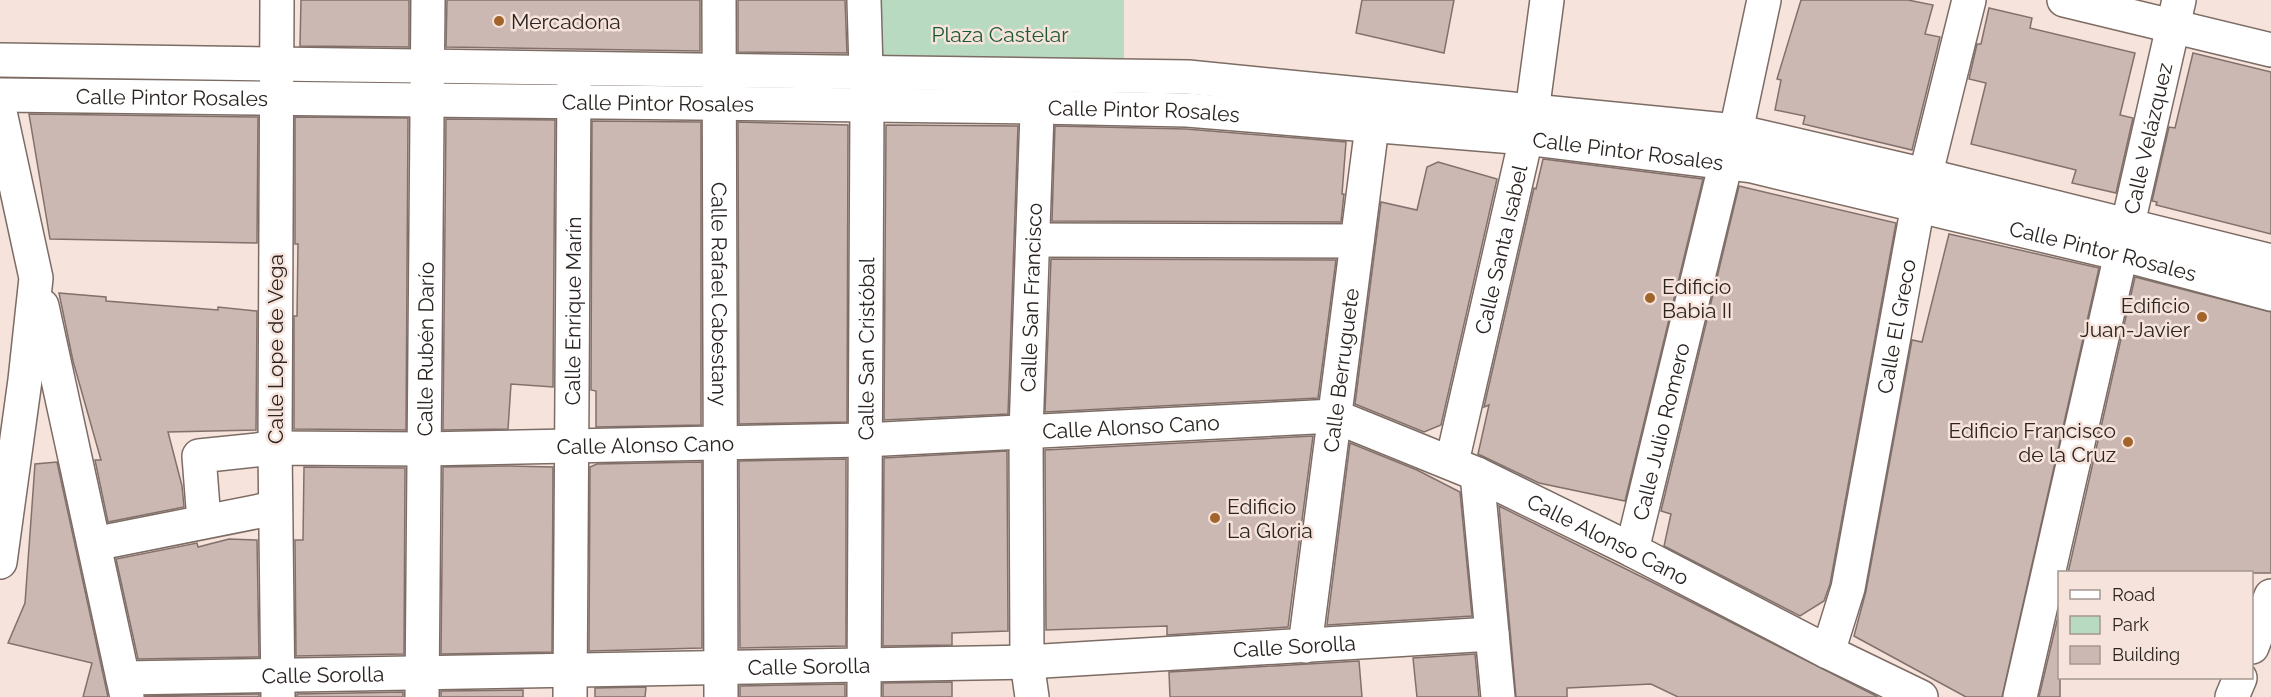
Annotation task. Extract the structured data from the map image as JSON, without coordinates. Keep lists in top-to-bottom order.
{
  "streets": {
    "street": [
      "Calle Pintor Rosales",
      "Calle Velázquez",
      "Calle Santa Isabel",
      "Calle Rafael Cabestany",
      "Calle San Francisco",
      "Calle Enrique Marín",
      "Calle El Greco",
      "Calle Rubén Darío",
      "Calle San Cristóbal",
      "Calle Lope de Vega",
      "Calle Berruguete",
      "Calle Alonso Cano",
      "Calle Julio Romero",
      "Calle Sorolla"
    ]
  },
  "crossings": [
    ["Calle Pintor Rosales", "Calle Velázquez"],
    ["Calle Pintor Rosales", "Calle Santa Isabel"],
    ["Calle Pintor Rosales", "Calle Rafael Cabestany"],
    ["Calle Pintor Rosales", "Calle San Francisco"],
    ["Calle Pintor Rosales", "Calle Enrique Marín"],
    ["Calle Pintor Rosales", "Calle El Greco"],
    ["Calle Pintor Rosales", "Calle Rubén Darío"],
    ["Calle Pintor Rosales", "Calle San Cristóbal"],
    ["Calle Pintor Rosales", "Calle Lope de Vega"],
    ["Calle Pintor Rosales", "Calle Berruguete"],
    ["Calle Pintor Rosales", "Calle Julio Romero"],
    ["Calle Santa Isabel", "Calle Alonso Cano"],
    ["Calle Santa Isabel", "Calle Sorolla"],
    ["Calle Rafael Cabestany", "Calle Alonso Cano"],
    ["Calle Rafael Cabestany", "Calle Sorolla"],
    ["Calle San Francisco", "Calle Alonso Cano"],
    ["Calle San Francisco", "Calle Sorolla"],
    ["Calle Enrique Marín", "Calle Alonso Cano"],
    ["Calle Enrique Marín", "Calle Sorolla"],
    ["Calle El Greco", "Calle Alonso Cano"],
    ["Calle Rubén Darío", "Calle Alonso Cano"],
    ["Calle Rubén Darío", "Calle Sorolla"],
    ["Calle San Cristóbal", "Calle Alonso Cano"],
    ["Calle San Cristóbal", "Calle Sorolla"],
    ["Calle Lope de Vega", "Calle Alonso Cano"],
    ["Calle Lope de Vega", "Calle Sorolla"],
    ["Calle Berruguete", "Calle Alonso Cano"],
    ["Calle Berruguete", "Calle Sorolla"],
    ["Calle Alonso Cano", "Calle Julio Romero"]
  ],
  "parks": ["Plaza Castelar"],
  "places": [
    "Mercadona",
    "Edificio Babia II",
    "Edificio Juan-Javier",
    "Edificio Francisco de la Cruz",
    "Edificio La Gloria"
  ],
  "legend": ["Road", "Park", "Building"]
}
